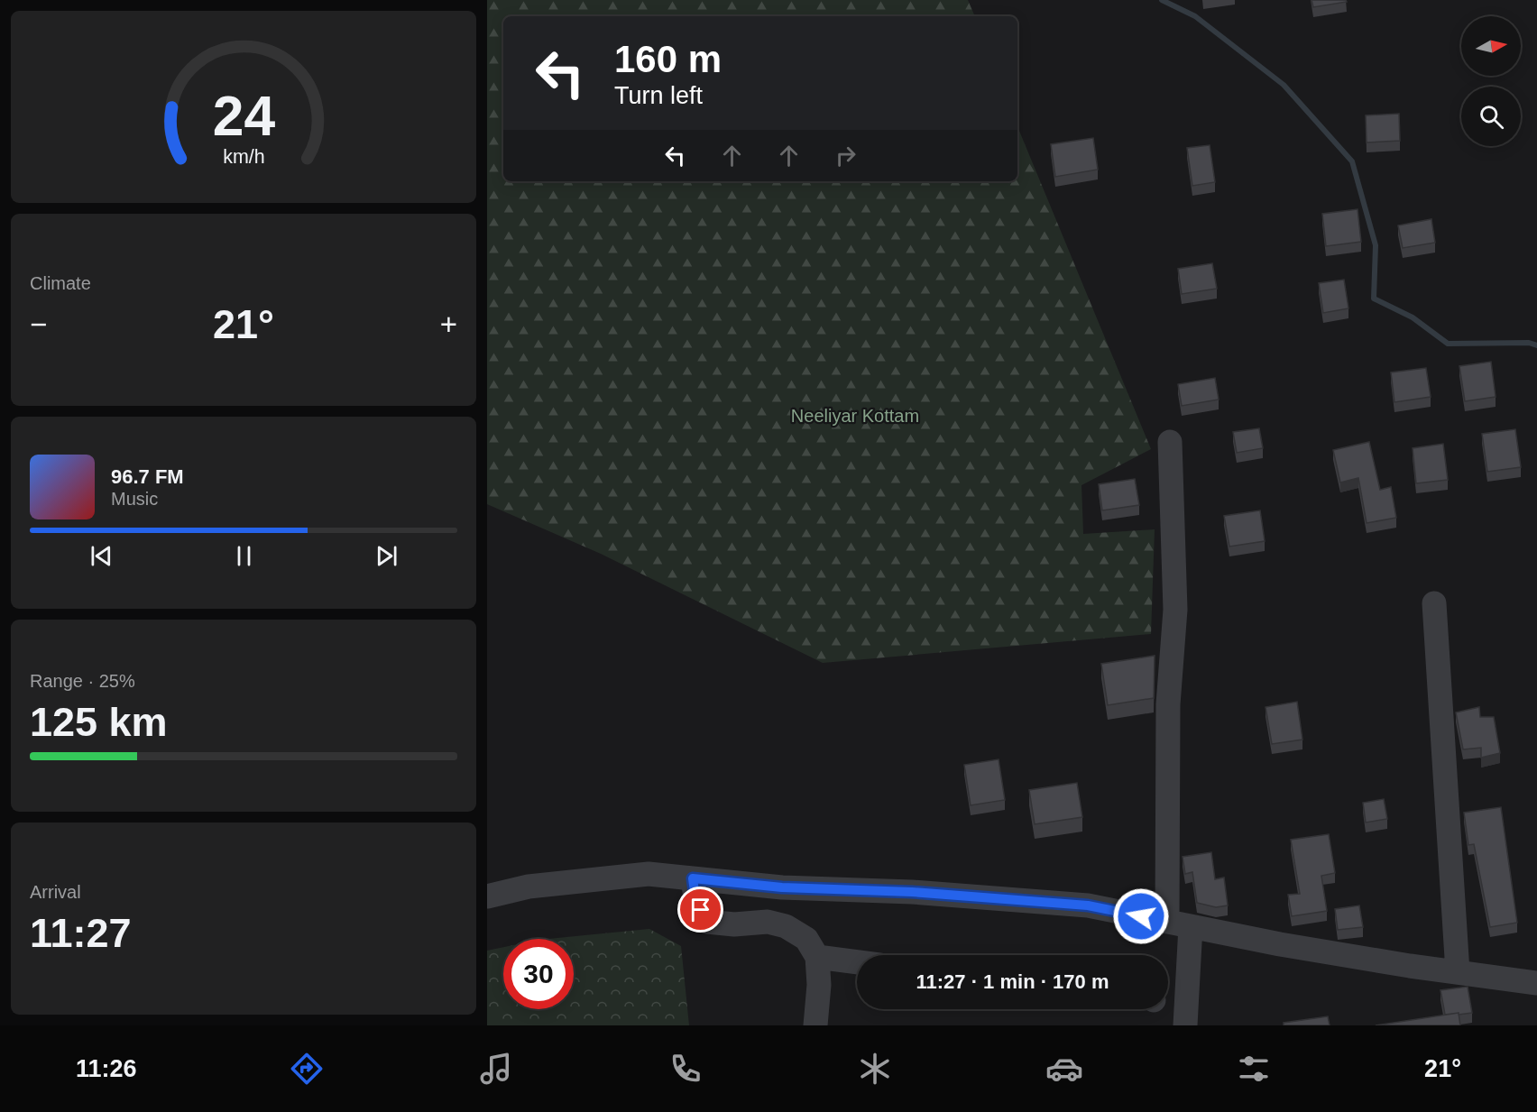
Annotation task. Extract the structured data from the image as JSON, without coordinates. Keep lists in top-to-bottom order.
{
  "parks": ["Neeliyar Kottam"],
  "north": "right",
  "page": {
    "turn": ["160 m", "Turn left"],
    "tile": [
      "Climate",
      ["Range · 25%", "125 km"],
      ["Arrival", "11:27"]
    ],
    "heat": ["−", "21°", "+"],
    "song": ["96.7 FM", "Music"],
    "limit": "30",
    "trip": "11:27 · 1 min · 170 m",
    "tabs": ["11:26", "21°"],
    "gauge": ["24", "km/h"]
  }
}
